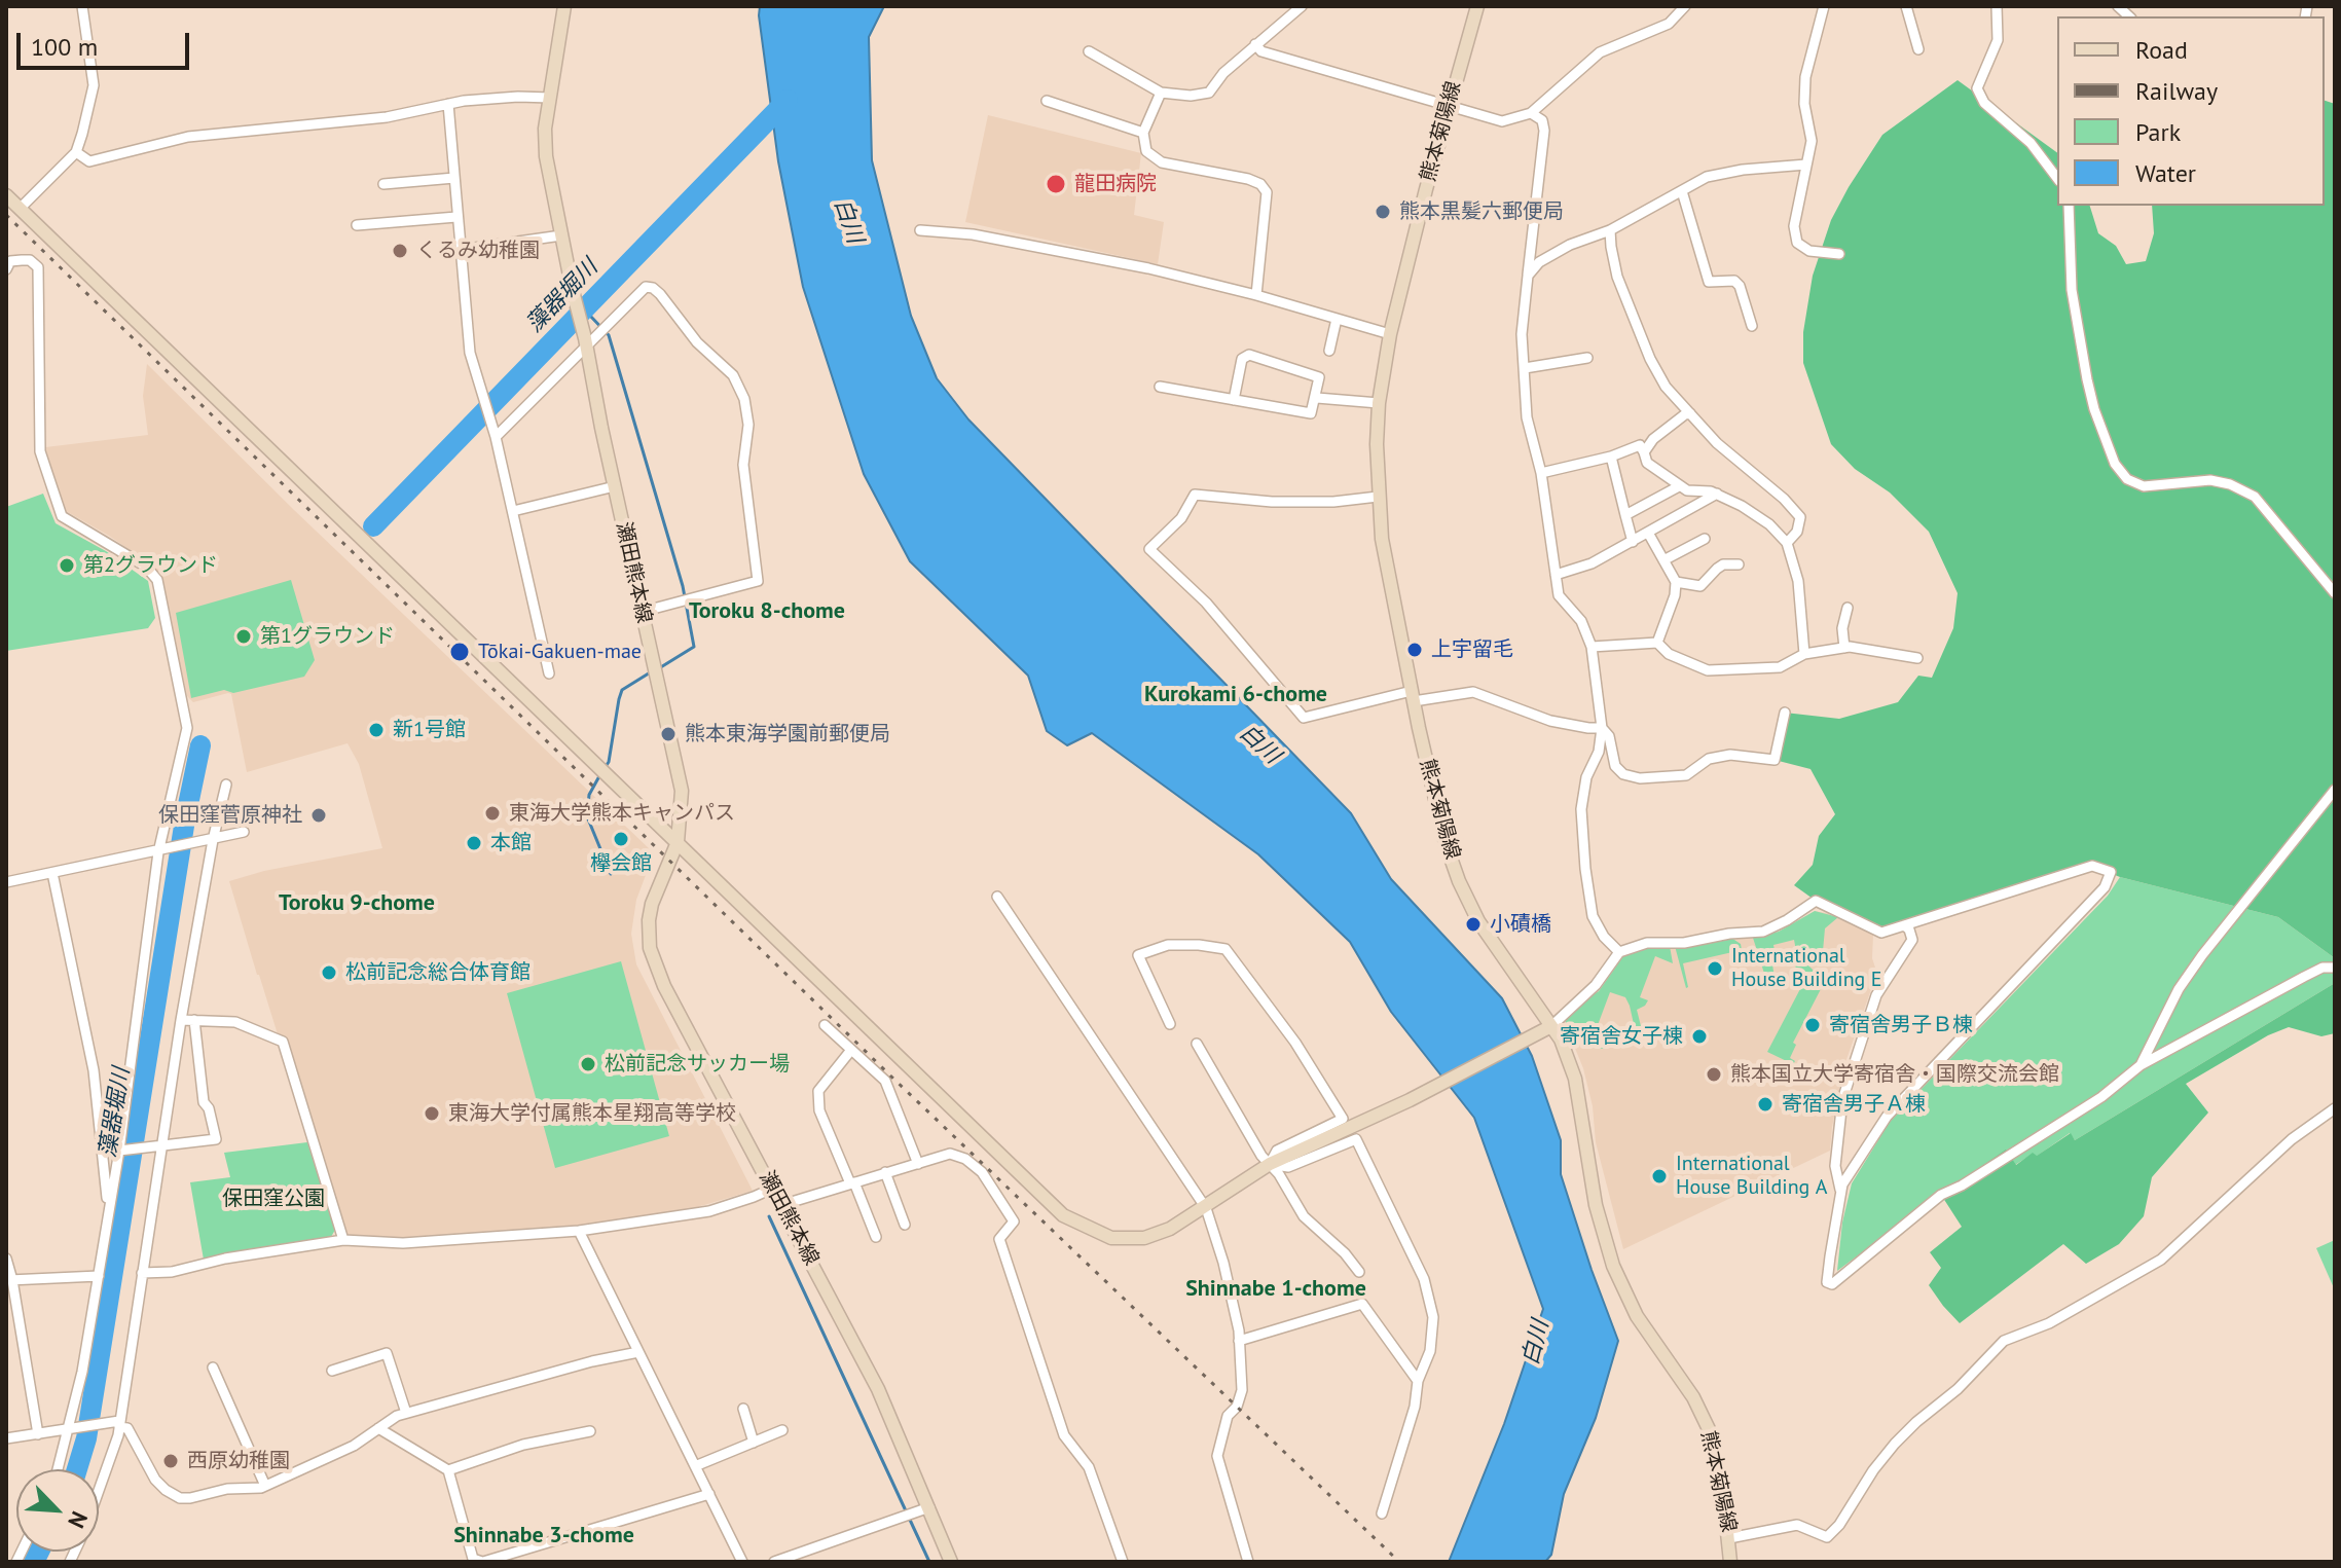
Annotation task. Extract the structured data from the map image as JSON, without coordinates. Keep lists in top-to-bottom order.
{
  "streets": {
    "main road": ["熊本菊陽線", "瀬田熊本線"]
  },
  "districts": [
    "Toroku 8-chome",
    "Kurokami 6-chome",
    "Toroku 9-chome",
    "Shinnabe 1-chome",
    "Shinnabe 3-chome"
  ],
  "water": ["白川", "藻器堀川"],
  "parks": ["保田窪公園"],
  "places": [
    "龍田病院",
    "熊本黒髪六郵便局",
    "くるみ幼稚園",
    "第2グラウンド",
    "第1グラウンド",
    "上宇留毛",
    "Tōkai-Gakuen-mae",
    "新1号館",
    "熊本東海学園前郵便局",
    "東海大学熊本キャンパス",
    "保田窪菅原神社",
    "欅会館",
    "本館",
    "小磧橋",
    "International House Building E",
    "松前記念総合体育館",
    "寄宿舎男子Ｂ棟",
    "寄宿舎女子棟",
    "松前記念サッカー場",
    "熊本国立大学寄宿舎・国際交流会館",
    "寄宿舎男子Ａ棟",
    "東海大学付属熊本星翔高等学校",
    "International House Building A",
    "西原幼稚園"
  ],
  "legend": [
    "Road",
    "Railway",
    "Park",
    "Water"
  ],
  "scale_bar": "100 m",
  "north": "bottom right"
}
